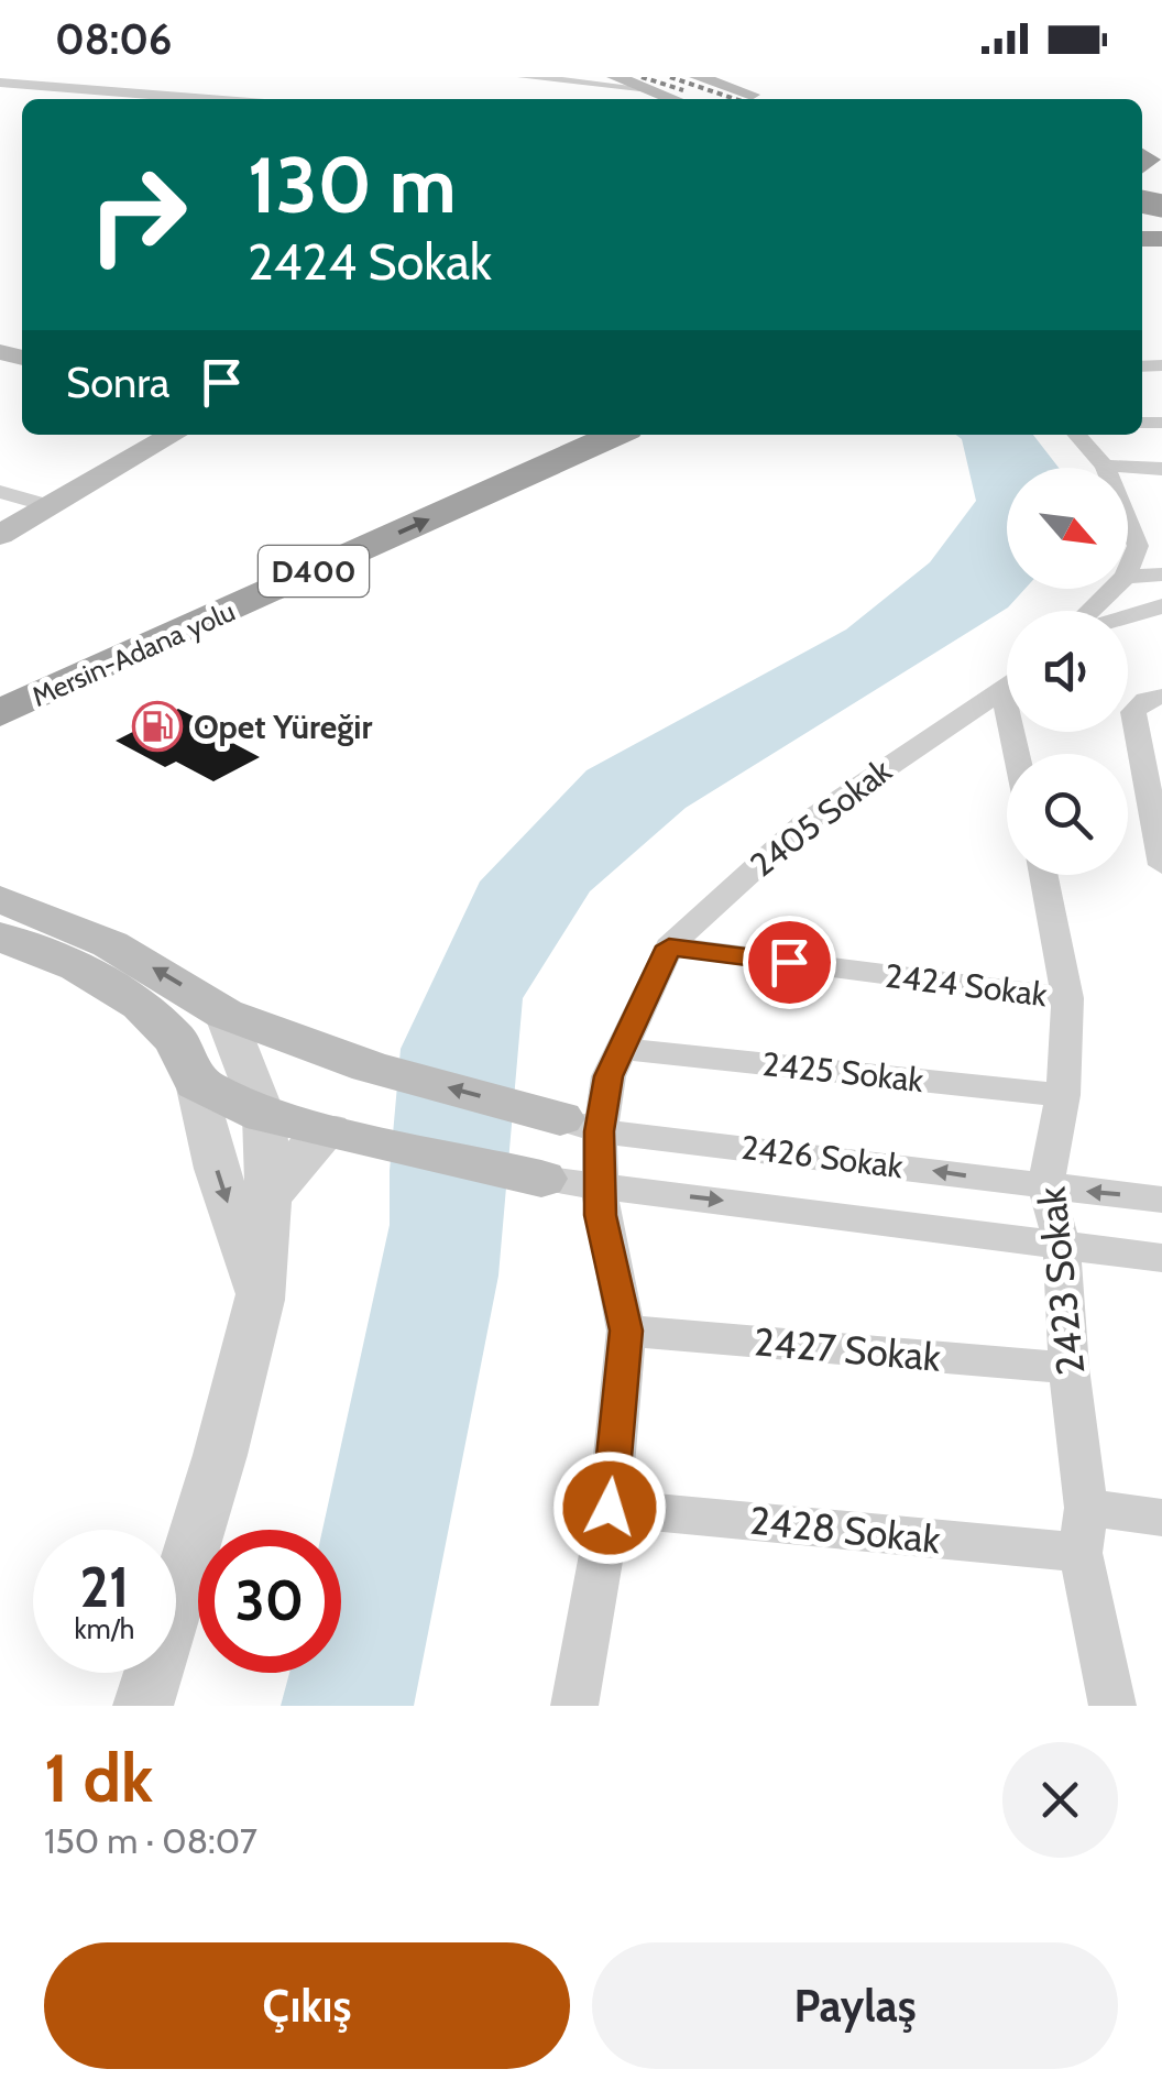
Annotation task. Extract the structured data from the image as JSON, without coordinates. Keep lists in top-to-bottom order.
{
  "streets": {
    "highway": ["D400", "Mersin-Adana yolu"],
    "street": [
      "2405 Sokak",
      "2424 Sokak",
      "2425 Sokak",
      "2426 Sokak",
      "2423 Sokak",
      "2427 Sokak",
      "2428 Sokak"
    ]
  },
  "crossings": [
    ["2405 Sokak", "2424 Sokak"],
    ["2405 Sokak", "2425 Sokak"],
    ["2405 Sokak", "2426 Sokak"],
    ["2405 Sokak", "2427 Sokak"],
    ["2405 Sokak", "2428 Sokak"],
    ["2424 Sokak", "2423 Sokak"],
    ["2425 Sokak", "2423 Sokak"],
    ["2426 Sokak", "2423 Sokak"],
    ["2423 Sokak", "2427 Sokak"],
    ["2423 Sokak", "2428 Sokak"]
  ],
  "places": {
    "fuel station": ["Opet Yüreğir"]
  },
  "north": "bottom right",
  "page": {
    "status": "08:06",
    "turn": ["130 m", "2424 Sokak"],
    "then": "Sonra",
    "speed": "21 km/h",
    "limit": "30",
    "heading": ["1 dk", "150 m · 08:07"],
    "buttons": ["Çıkış", "Paylaş"]
  }
}
